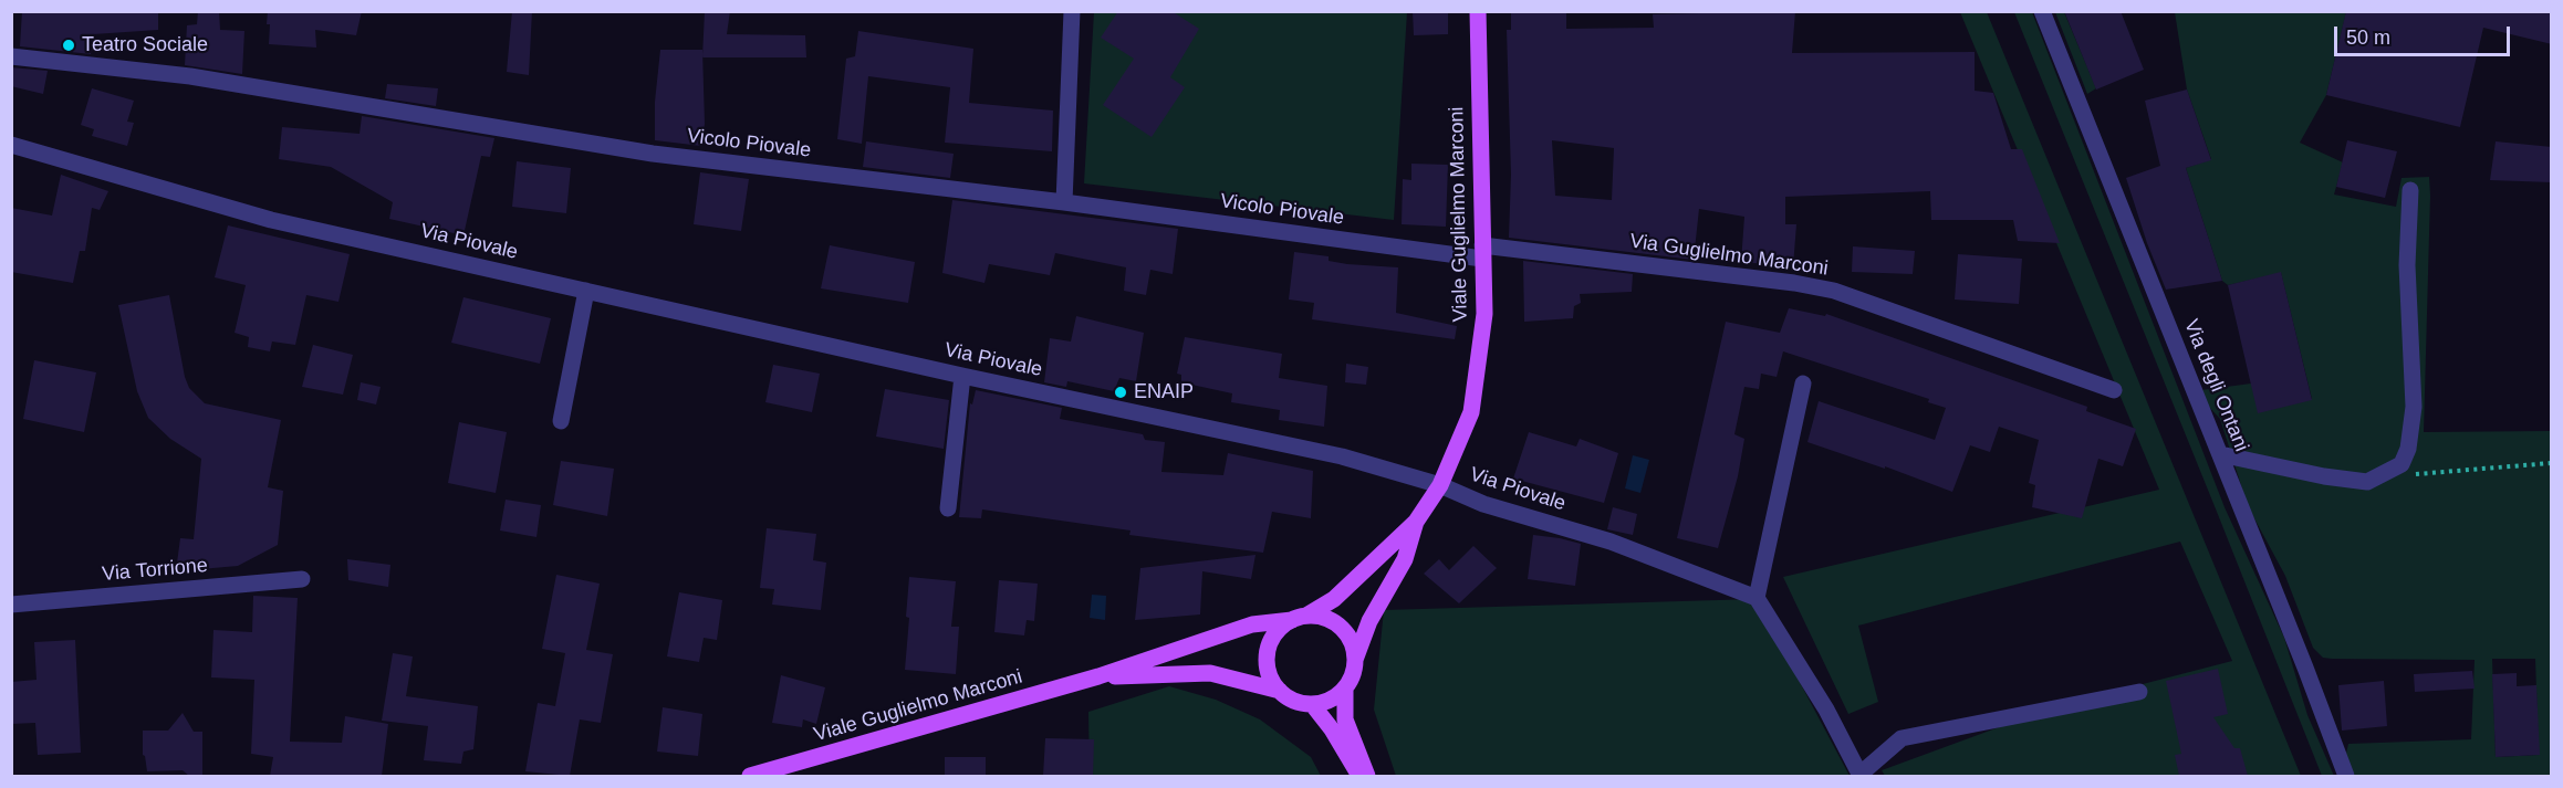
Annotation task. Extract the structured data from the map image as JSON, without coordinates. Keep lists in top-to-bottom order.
{
  "streets": {
    "main road": ["Viale Guglielmo Marconi"],
    "street": [
      "Vicolo Piovale",
      "Via Piovale",
      "Via Guglielmo Marconi",
      "Via degli Ontani",
      "Via Torrione"
    ]
  },
  "crossings": [
    ["Vicolo Piovale", "Viale Guglielmo Marconi"],
    ["Vicolo Piovale", "Via Guglielmo Marconi"],
    ["Viale Guglielmo Marconi", "Via Piovale"],
    ["Viale Guglielmo Marconi", "Via Guglielmo Marconi"]
  ],
  "places": ["Teatro Sociale", "ENAIP"],
  "scale_bar": "50 m"
}
